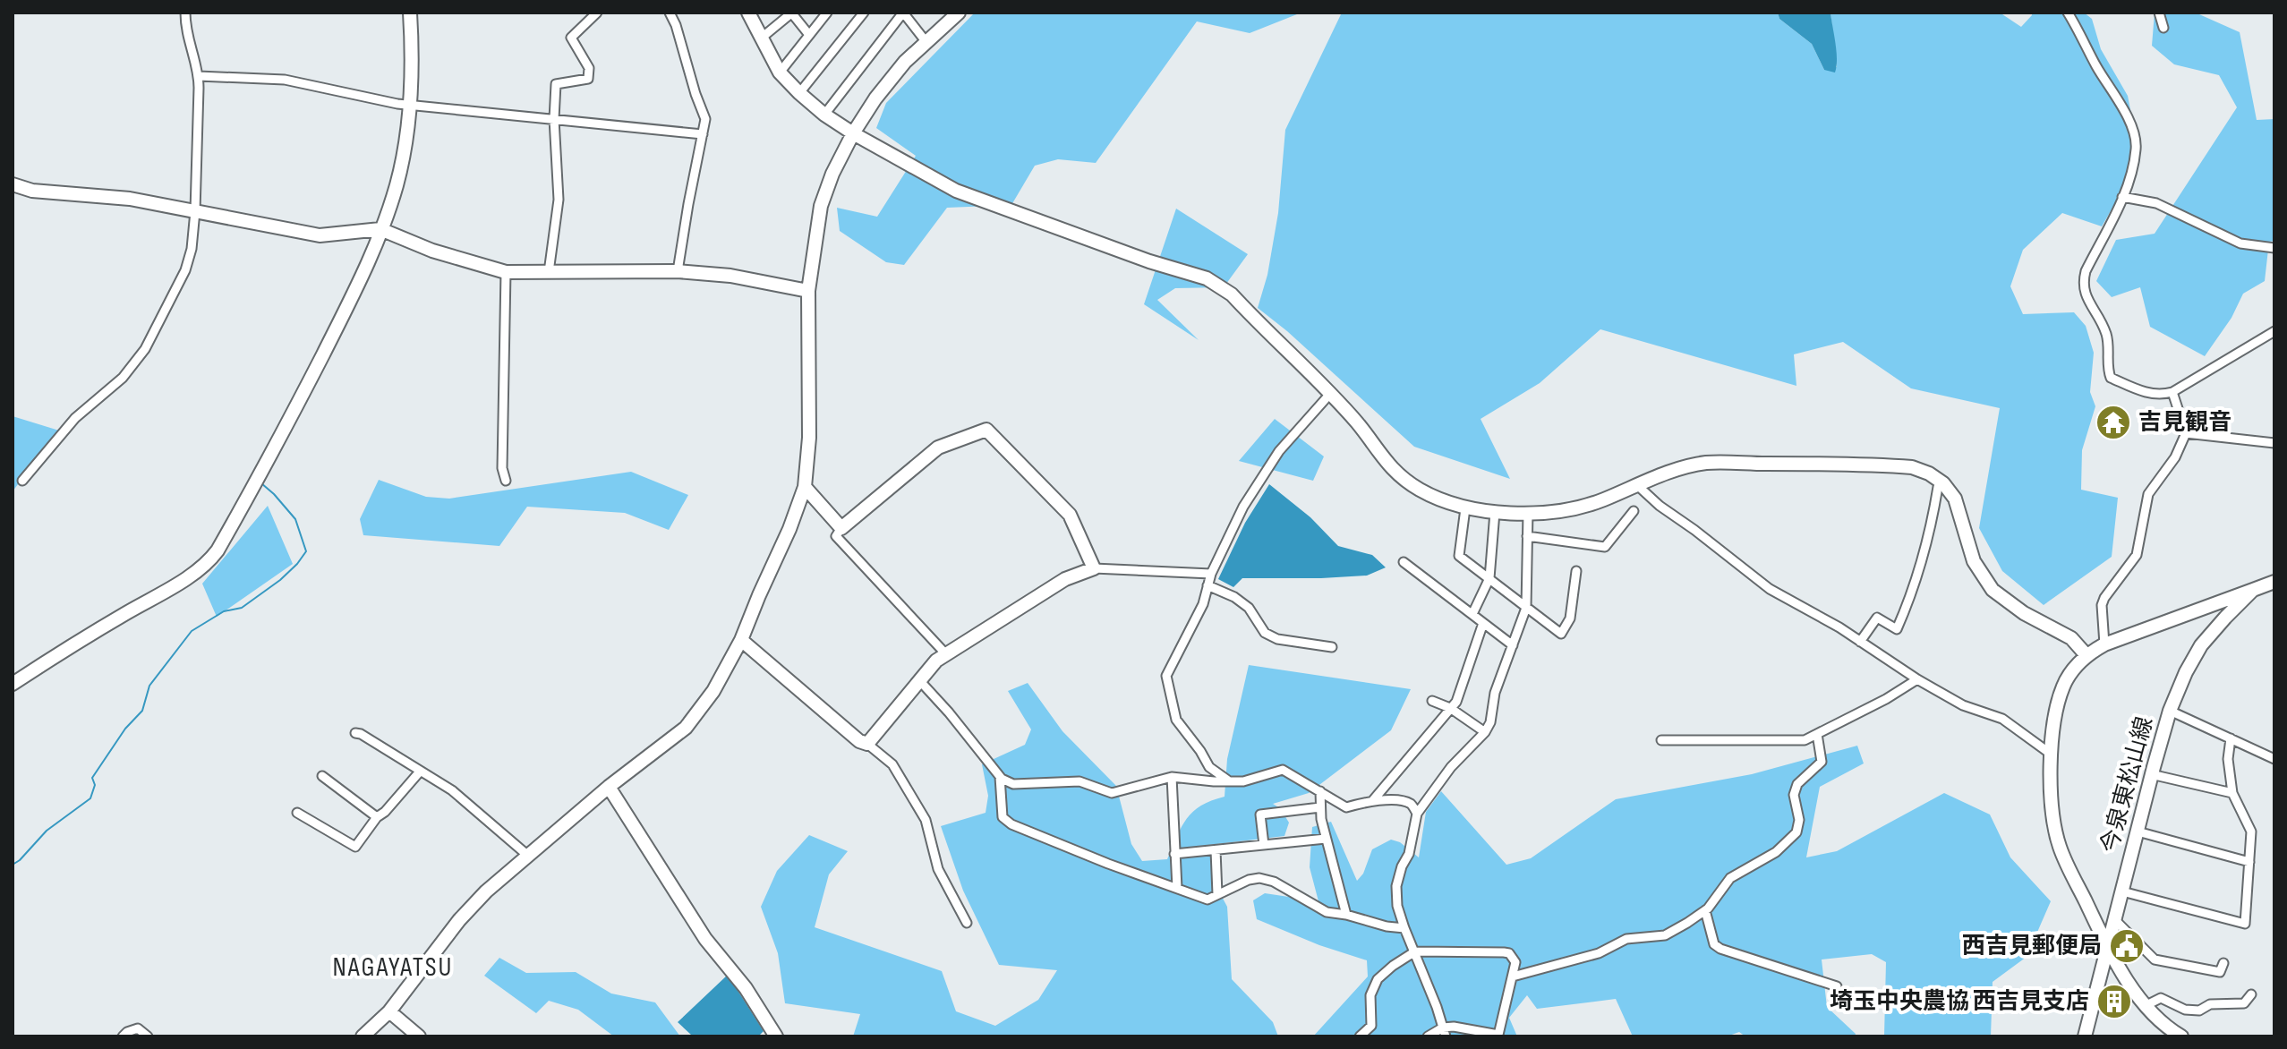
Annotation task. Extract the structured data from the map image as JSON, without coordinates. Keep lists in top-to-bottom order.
{
  "streets": {
    "street": ["今泉東松山線"]
  },
  "districts": ["NAGAYATSU"],
  "places": {
    "temple": ["吉見観音"],
    "public building": ["西吉見郵便局"],
    "building": ["埼玉中央農協 西吉見支店"]
  }
}
